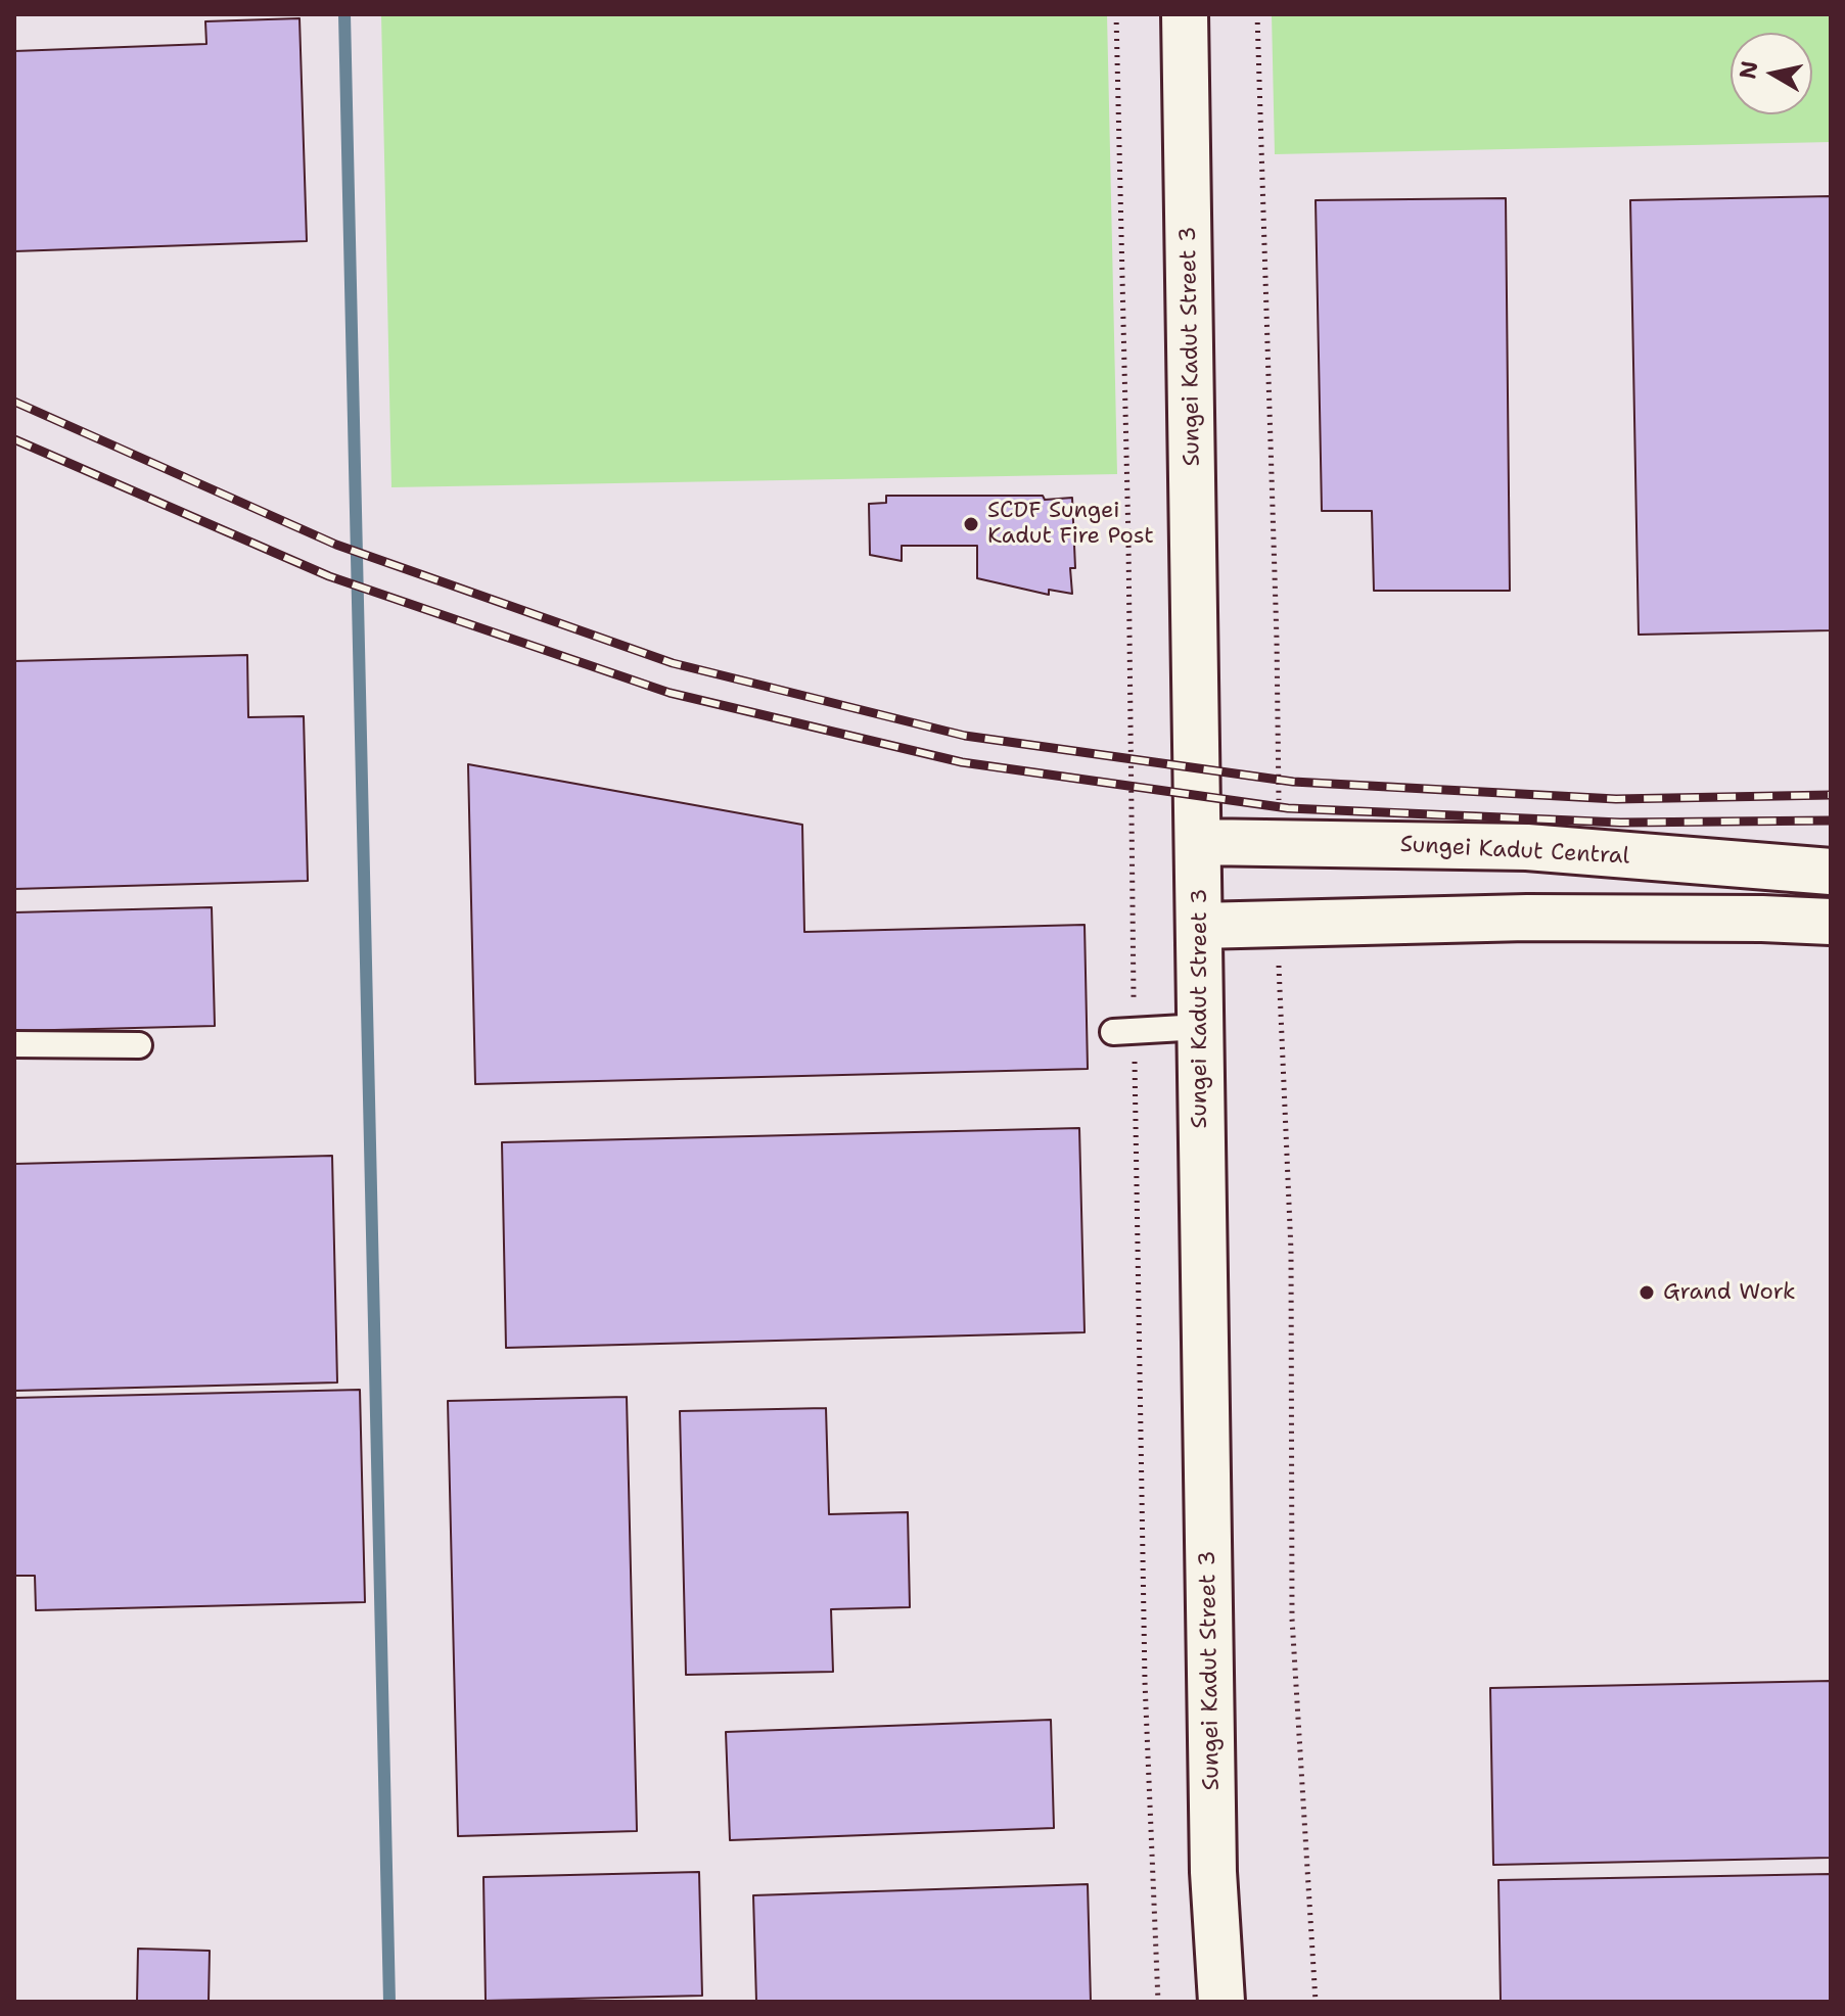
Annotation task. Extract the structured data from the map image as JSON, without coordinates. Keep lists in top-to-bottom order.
{
  "streets": {
    "street": ["Sungei Kadut Street 3", "Sungei Kadut Central"]
  },
  "crossings": [
    ["Sungei Kadut Street 3", "Sungei Kadut Central"]
  ],
  "places": ["SCDF Sungei Kadut Fire Post", "Grand Work"],
  "north": "left"
}
